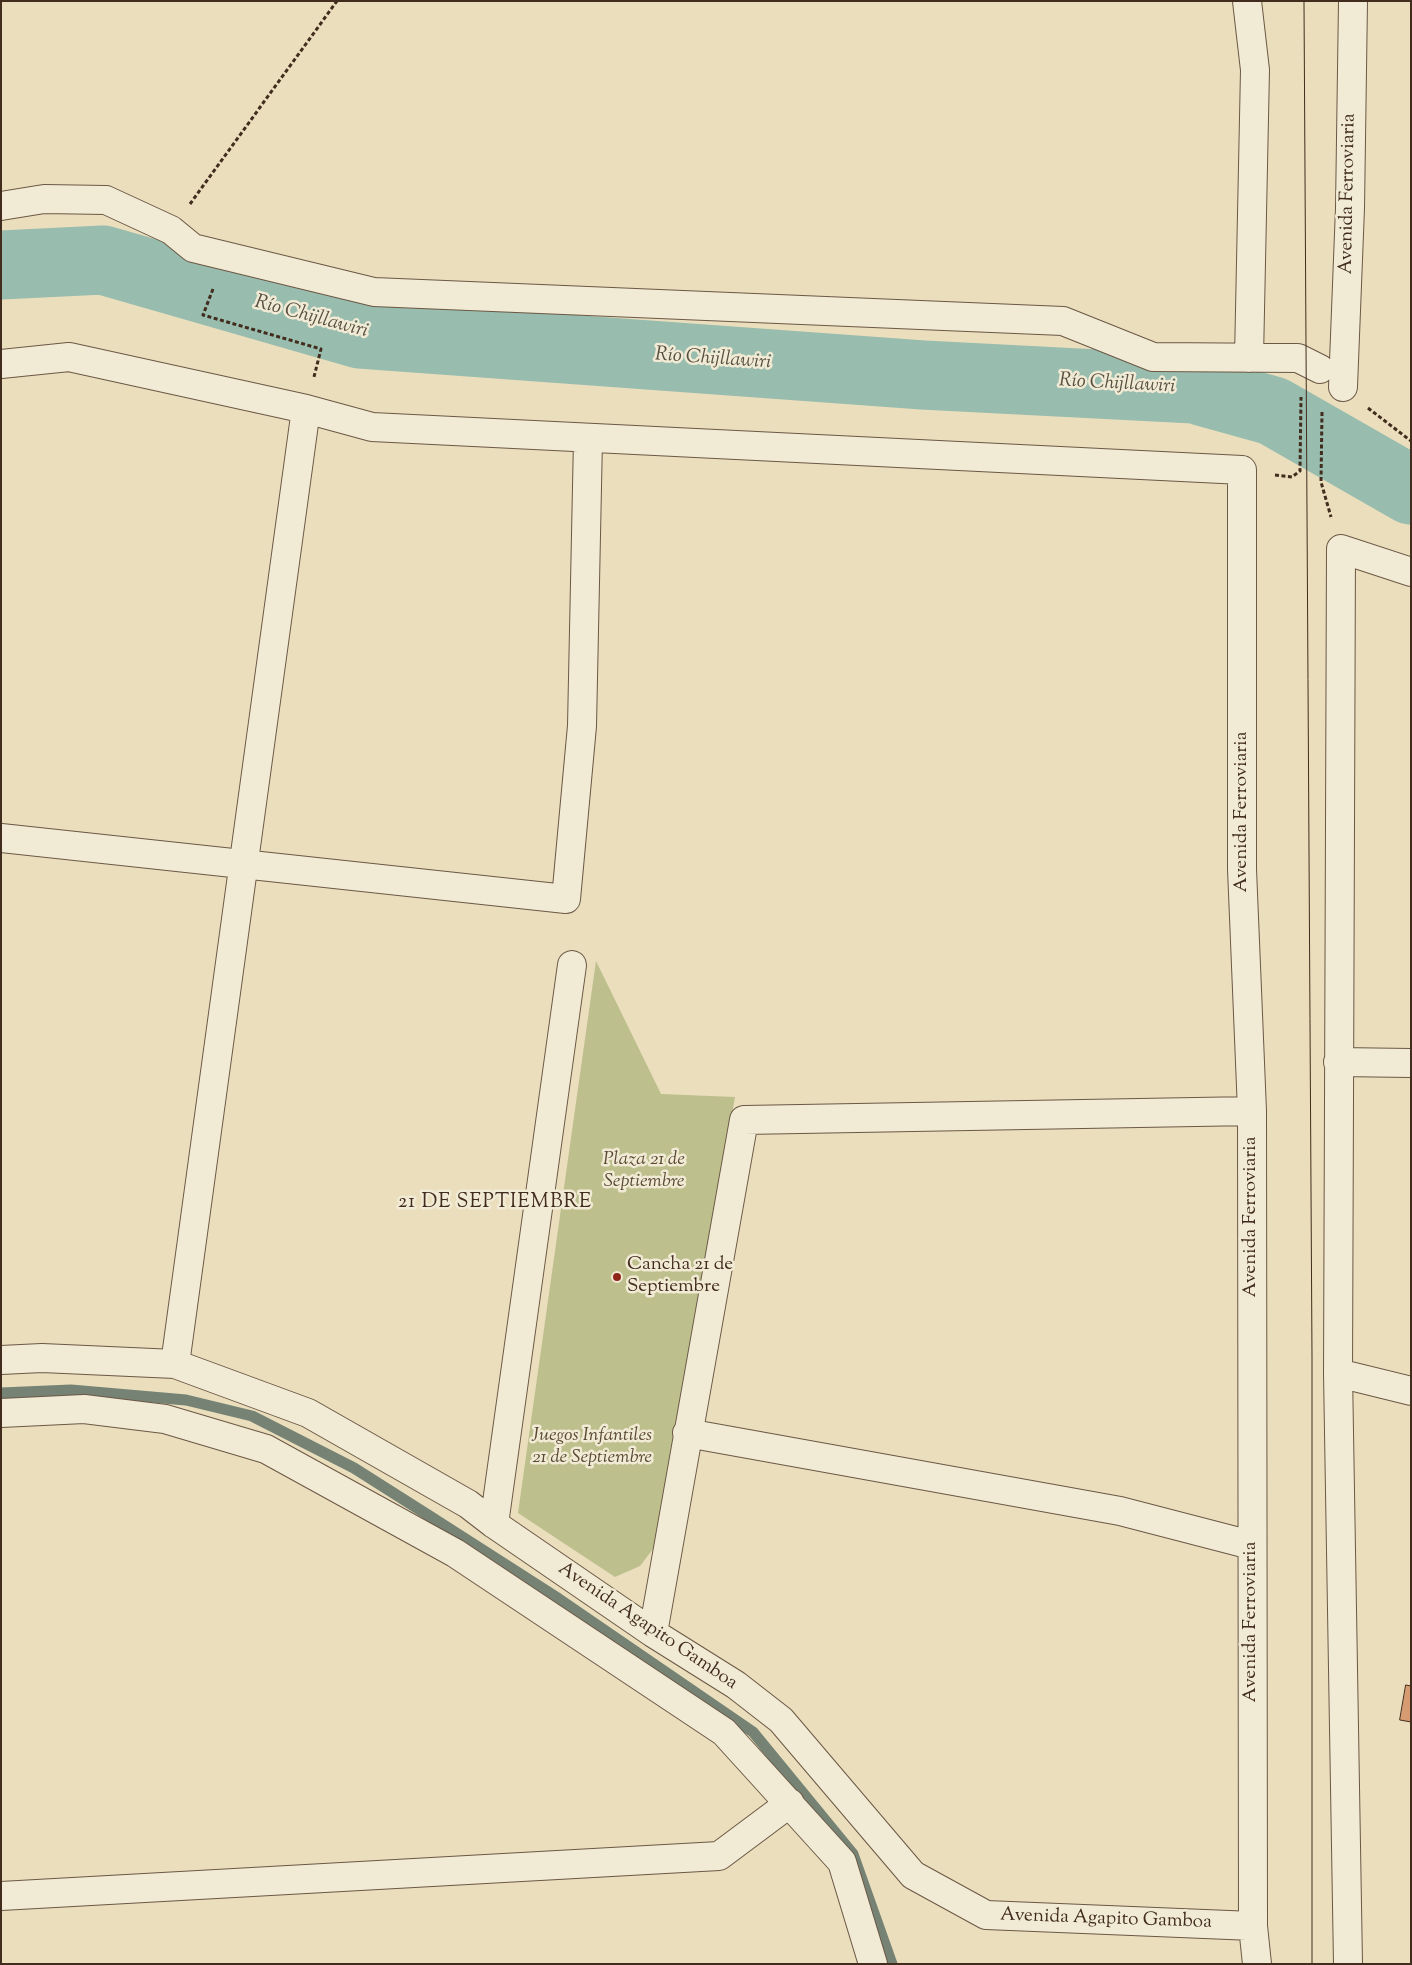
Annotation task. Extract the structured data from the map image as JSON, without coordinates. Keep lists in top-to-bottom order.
{
  "streets": {
    "street": ["Avenida Ferroviaria", "Avenida Agapito Gamboa"]
  },
  "crossings": [
    ["Avenida Ferroviaria", "Avenida Agapito Gamboa"]
  ],
  "districts": ["21 DE SEPTIEMBRE"],
  "water": ["Río Chijllawiri"],
  "parks": ["Plaza 21 de Septiembre", "Juegos Infantiles 21 de Septiembre"],
  "places": ["Cancha 21 de Septiembre"]
}
